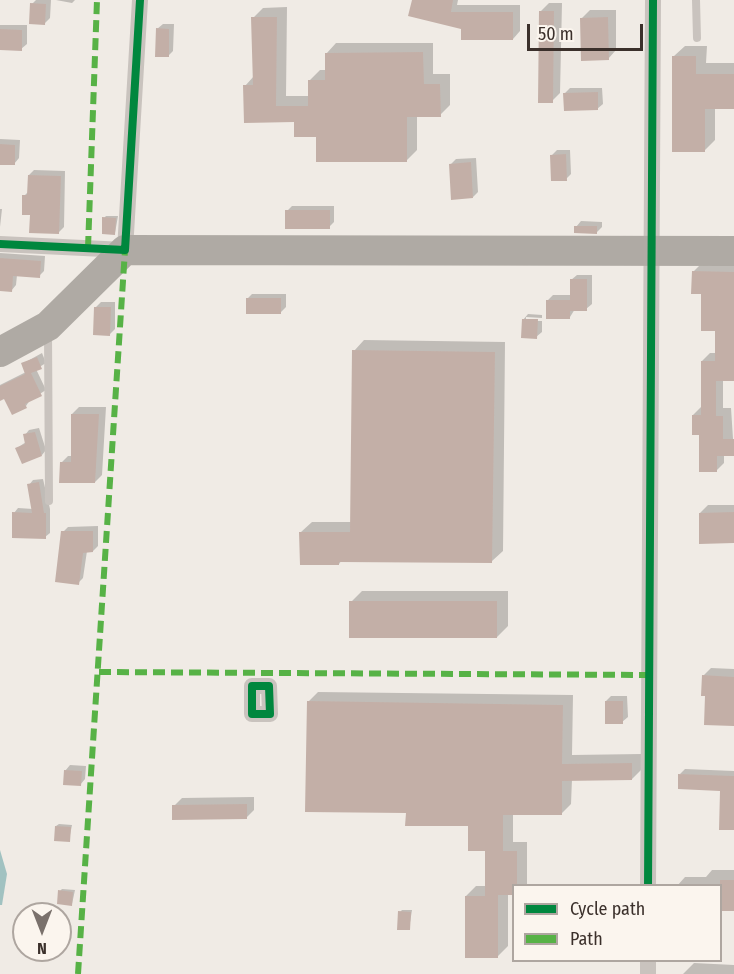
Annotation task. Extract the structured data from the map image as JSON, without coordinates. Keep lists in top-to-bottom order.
{
  "legend": ["Cycle path", "Path"],
  "scale_bar": "50 m",
  "north": "bottom"
}
